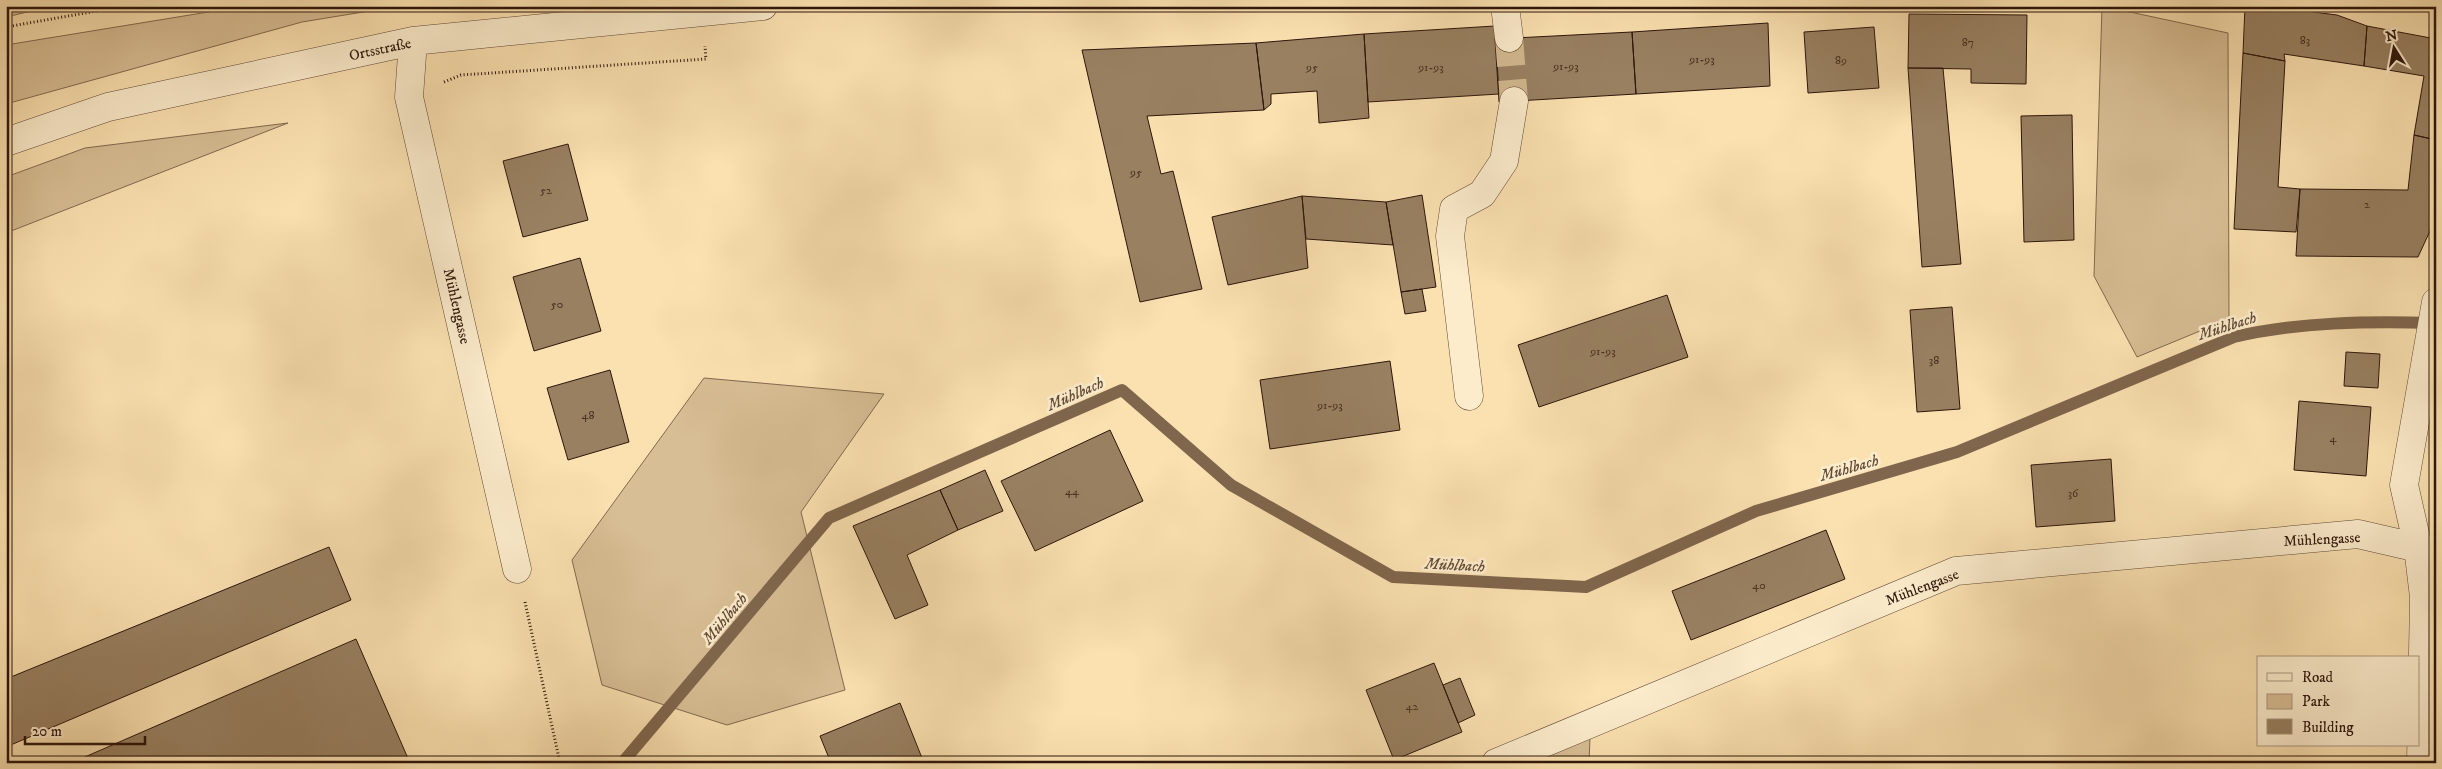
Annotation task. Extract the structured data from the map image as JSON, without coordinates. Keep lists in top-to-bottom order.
{
  "streets": {
    "street": ["Ortsstraße", "Mühlengasse"]
  },
  "crossings": [
    ["Ortsstraße", "Mühlengasse"]
  ],
  "water": ["Mühlbach"],
  "house_numbers": [
    "83",
    "87",
    "91-93",
    "89",
    "91-93",
    "95",
    "91-93",
    "95",
    "52",
    "2",
    "50",
    "91-93",
    "38",
    "91-93",
    "48",
    "4",
    "44",
    "36",
    "40",
    "42"
  ],
  "legend": ["Road", "Park", "Building"],
  "scale_bar": "20 m",
  "north": "top"
}
